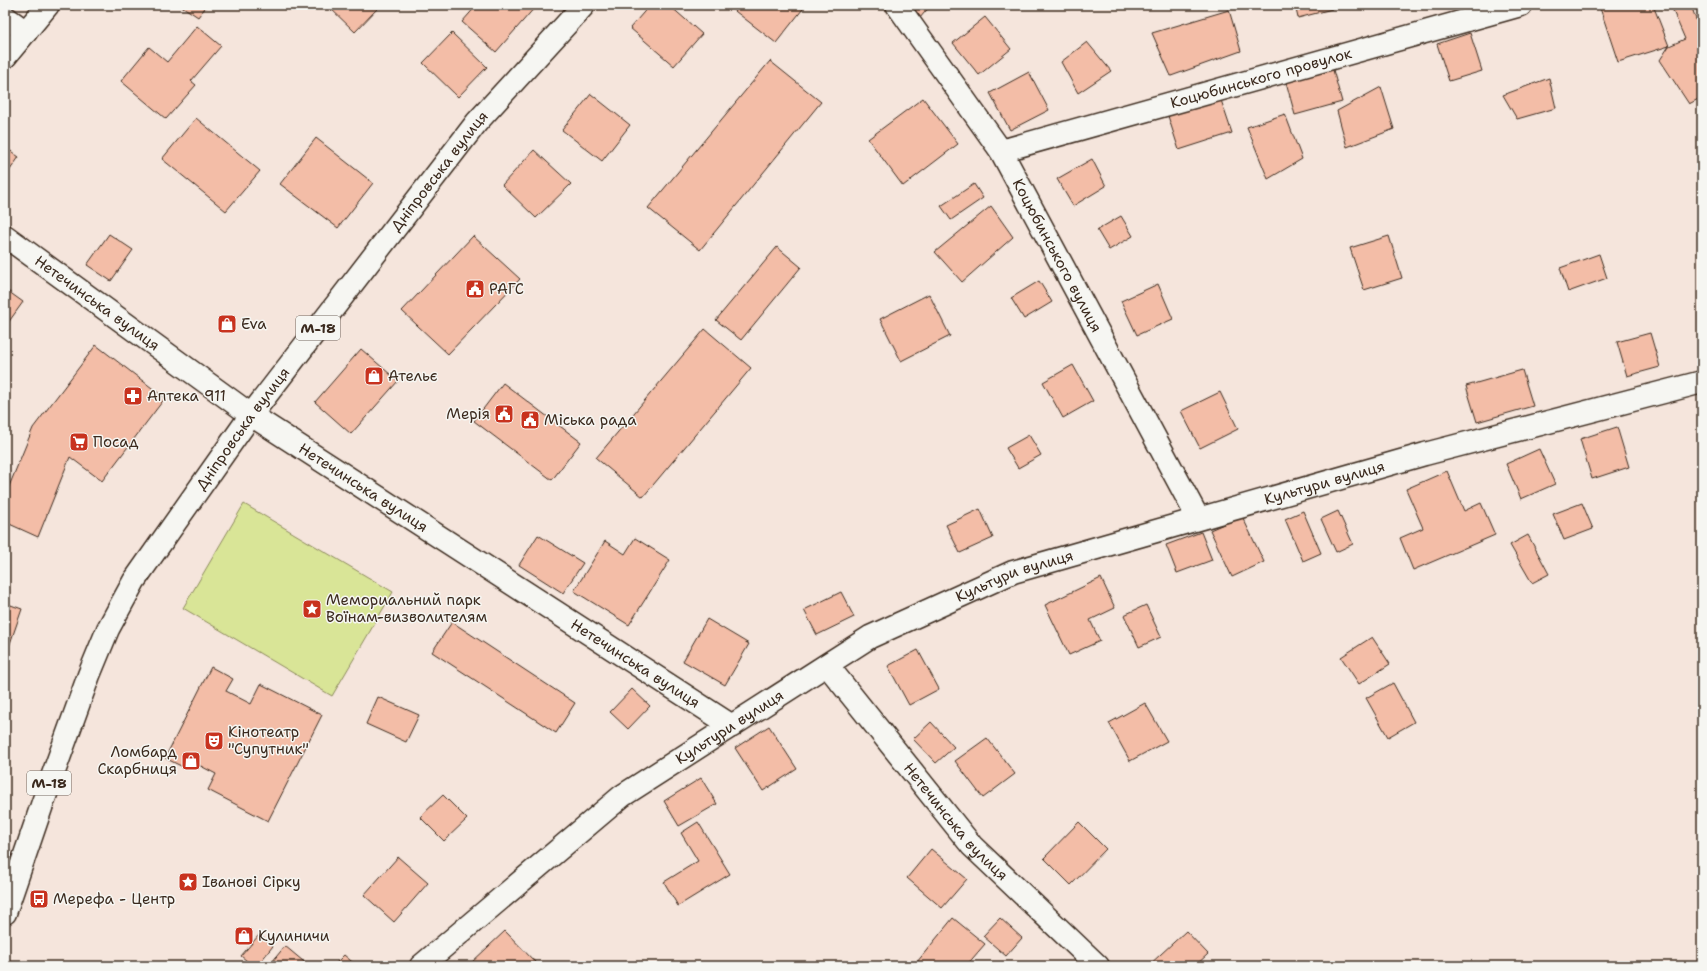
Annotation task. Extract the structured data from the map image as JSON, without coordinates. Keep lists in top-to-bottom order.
{
  "streets": {
    "main road": [
      "Коцюбинського провулок",
      "Дніпровська вулиця",
      "Коцюбинського вулиця",
      "Нетечинська вулиця",
      "М-18",
      "Культури вулиця"
    ]
  },
  "crossings": [
    ["Коцюбинського провулок", "Коцюбинського вулиця"],
    ["Дніпровська вулиця", "Нетечинська вулиця"],
    ["Коцюбинського вулиця", "Культури вулиця"],
    ["Нетечинська вулиця", "Культури вулиця"]
  ],
  "places": {
    "public building": ["РАГС", "Мерія", "Міська рада"],
    "shop": [
      "Eva",
      "Ательє",
      "Ломбард Скарбниця",
      "Кулиничи"
    ],
    "pharmacy": ["Аптека 911"],
    "supermarket": ["Посад"],
    "place": ["Мемориальний парк Воїнам-визволителям", "Іванові Сірку"],
    "theatre": ["Кінотеатр \"Супутник\""],
    "bus stop": ["Мерефа - Центр"]
  }
}
